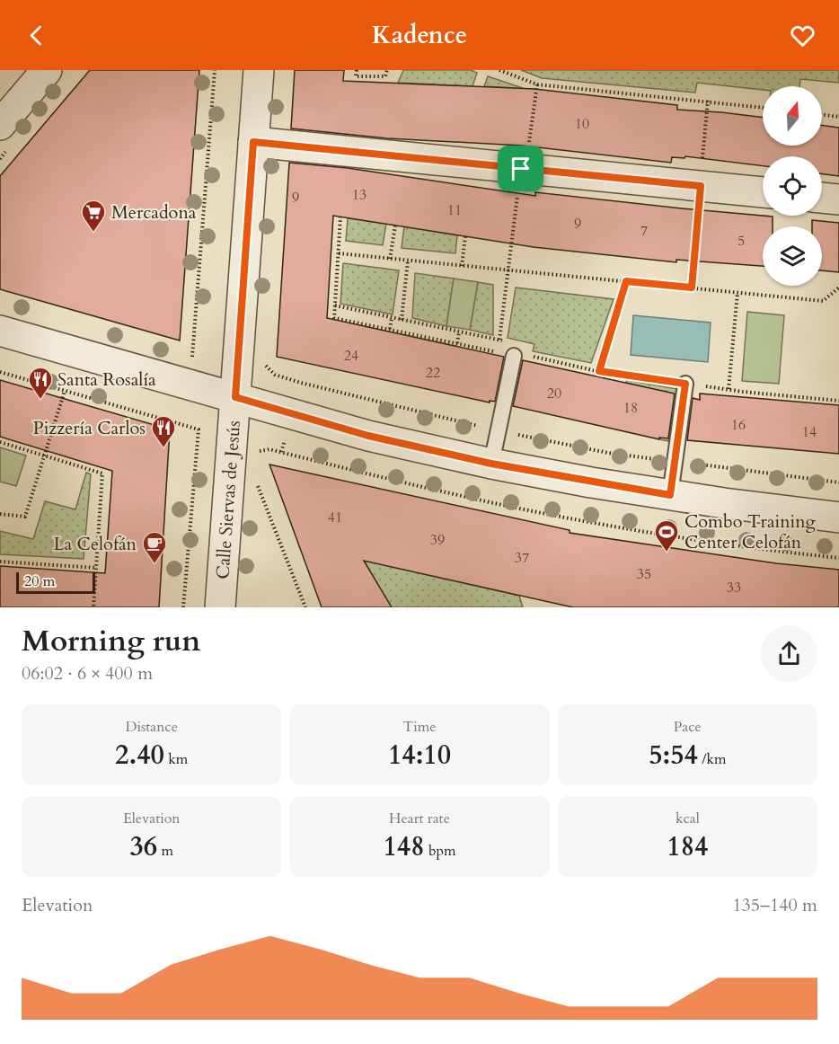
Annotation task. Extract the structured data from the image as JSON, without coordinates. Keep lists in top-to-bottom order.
{
  "streets": {
    "street": ["Calle Siervas de Jesús"]
  },
  "places": {
    "supermarket": ["Mercadona"],
    "restaurant": ["Santa Rosalía", "Pizzería Carlos"],
    "sports": ["Combo Training Center Celofán"],
    "cafe": ["La Celofán"]
  },
  "house_numbers": [
    "10",
    "13",
    "9",
    "11",
    "9",
    "7",
    "5",
    "24",
    "22",
    "20",
    "18",
    "16",
    "14",
    "41",
    "39",
    "37",
    "35",
    "33"
  ],
  "scale_bar": "20 m",
  "north": "top",
  "page": {
    "header": "Kadence",
    "scale": "20 m",
    "heading": ["Morning run", "06:02 · 6 × 400 m"],
    "stats": [
      ["Distance", "2.40 km"],
      ["Time", "14:10"],
      ["Pace", "5:54 /km"],
      ["Elevation", "36 m"],
      ["Heart rate", "148 bpm"],
      ["kcal", "184"]
    ],
    "chart": ["Elevation", "135–140 m"]
  }
}
